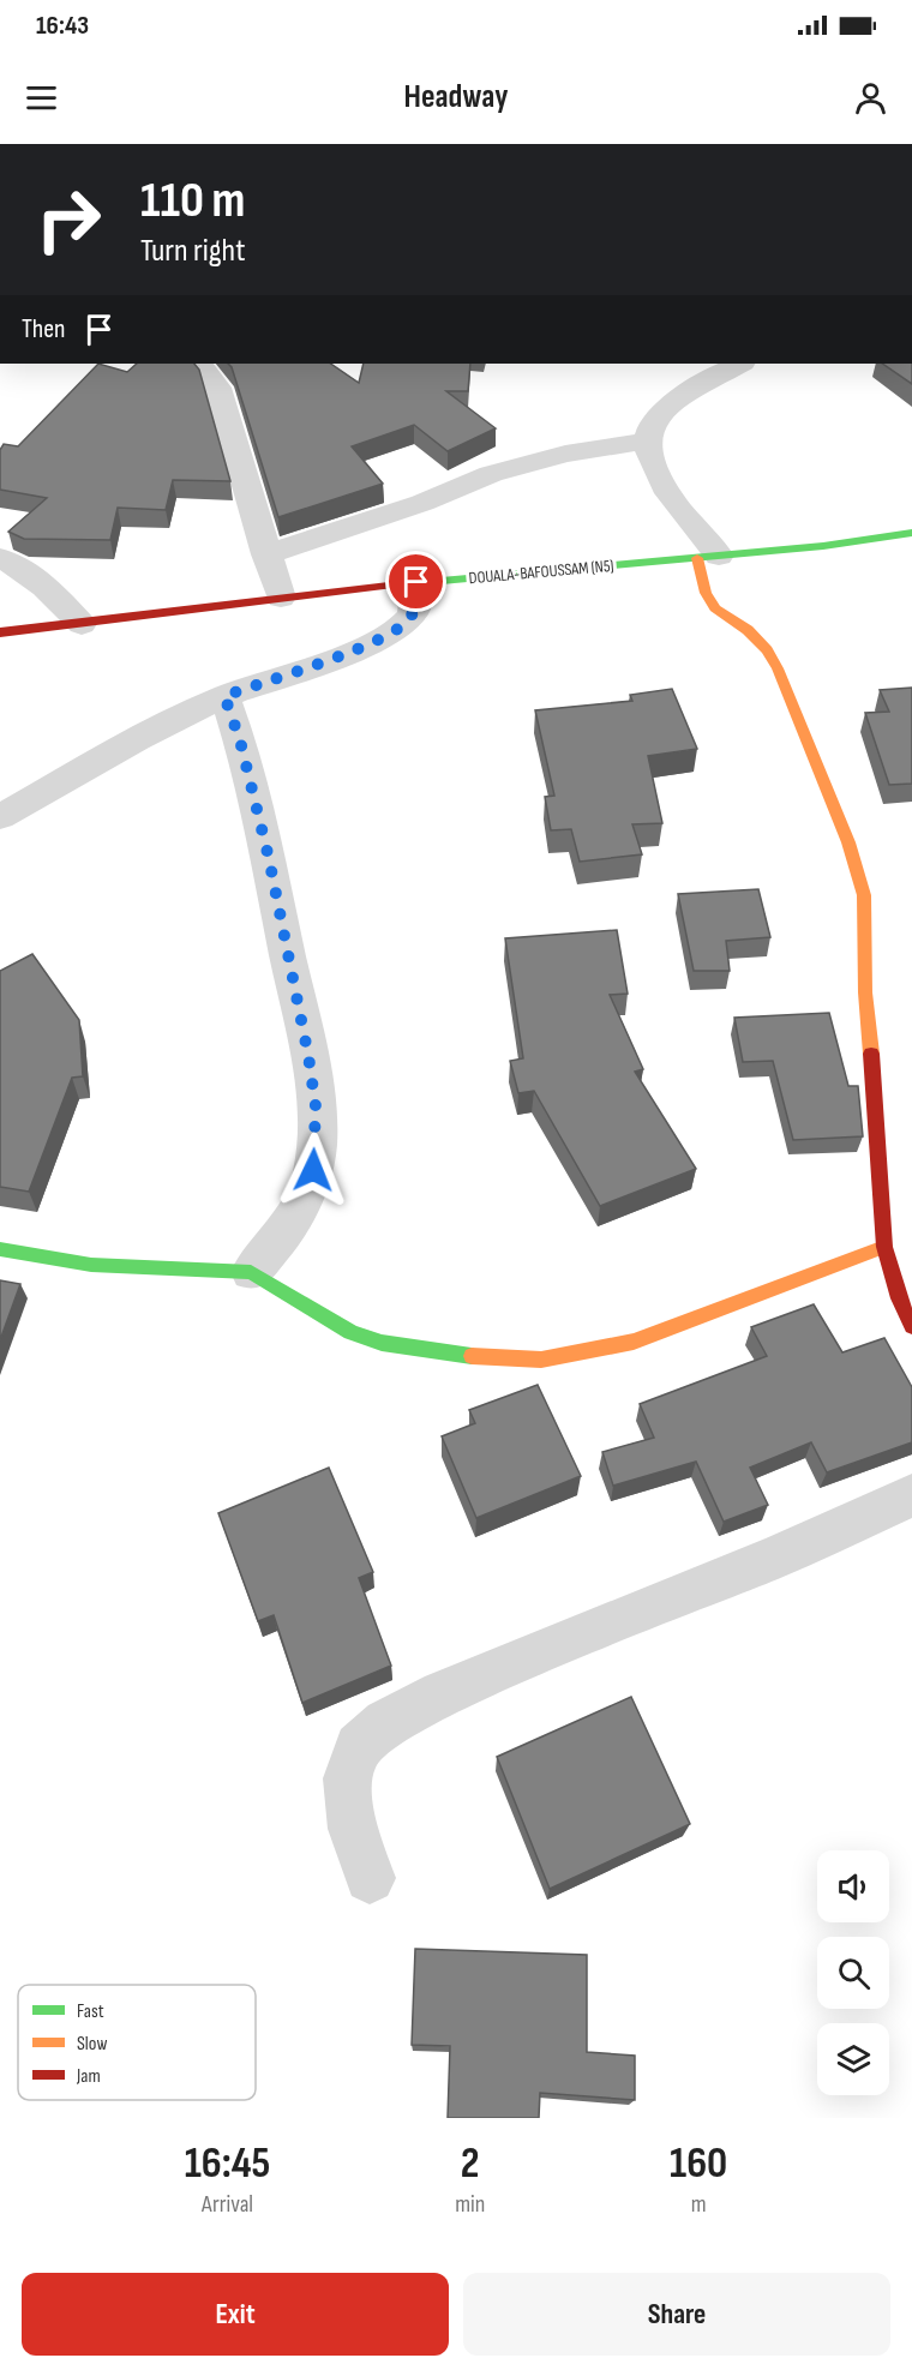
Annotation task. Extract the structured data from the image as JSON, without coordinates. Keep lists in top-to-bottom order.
{
  "streets": {
    "main road": ["DOUALA-BAFOUSSAM (N5)"]
  },
  "legend": ["Fast", "Slow", "Jam"],
  "page": {
    "status": "16:43",
    "header": "Headway",
    "turn": ["110 m", "Turn right"],
    "then": "Then",
    "eta": [
      "16:45",
      "Arrival",
      "2",
      "min",
      "160",
      "m"
    ],
    "buttons": ["Exit", "Share"]
  }
}
